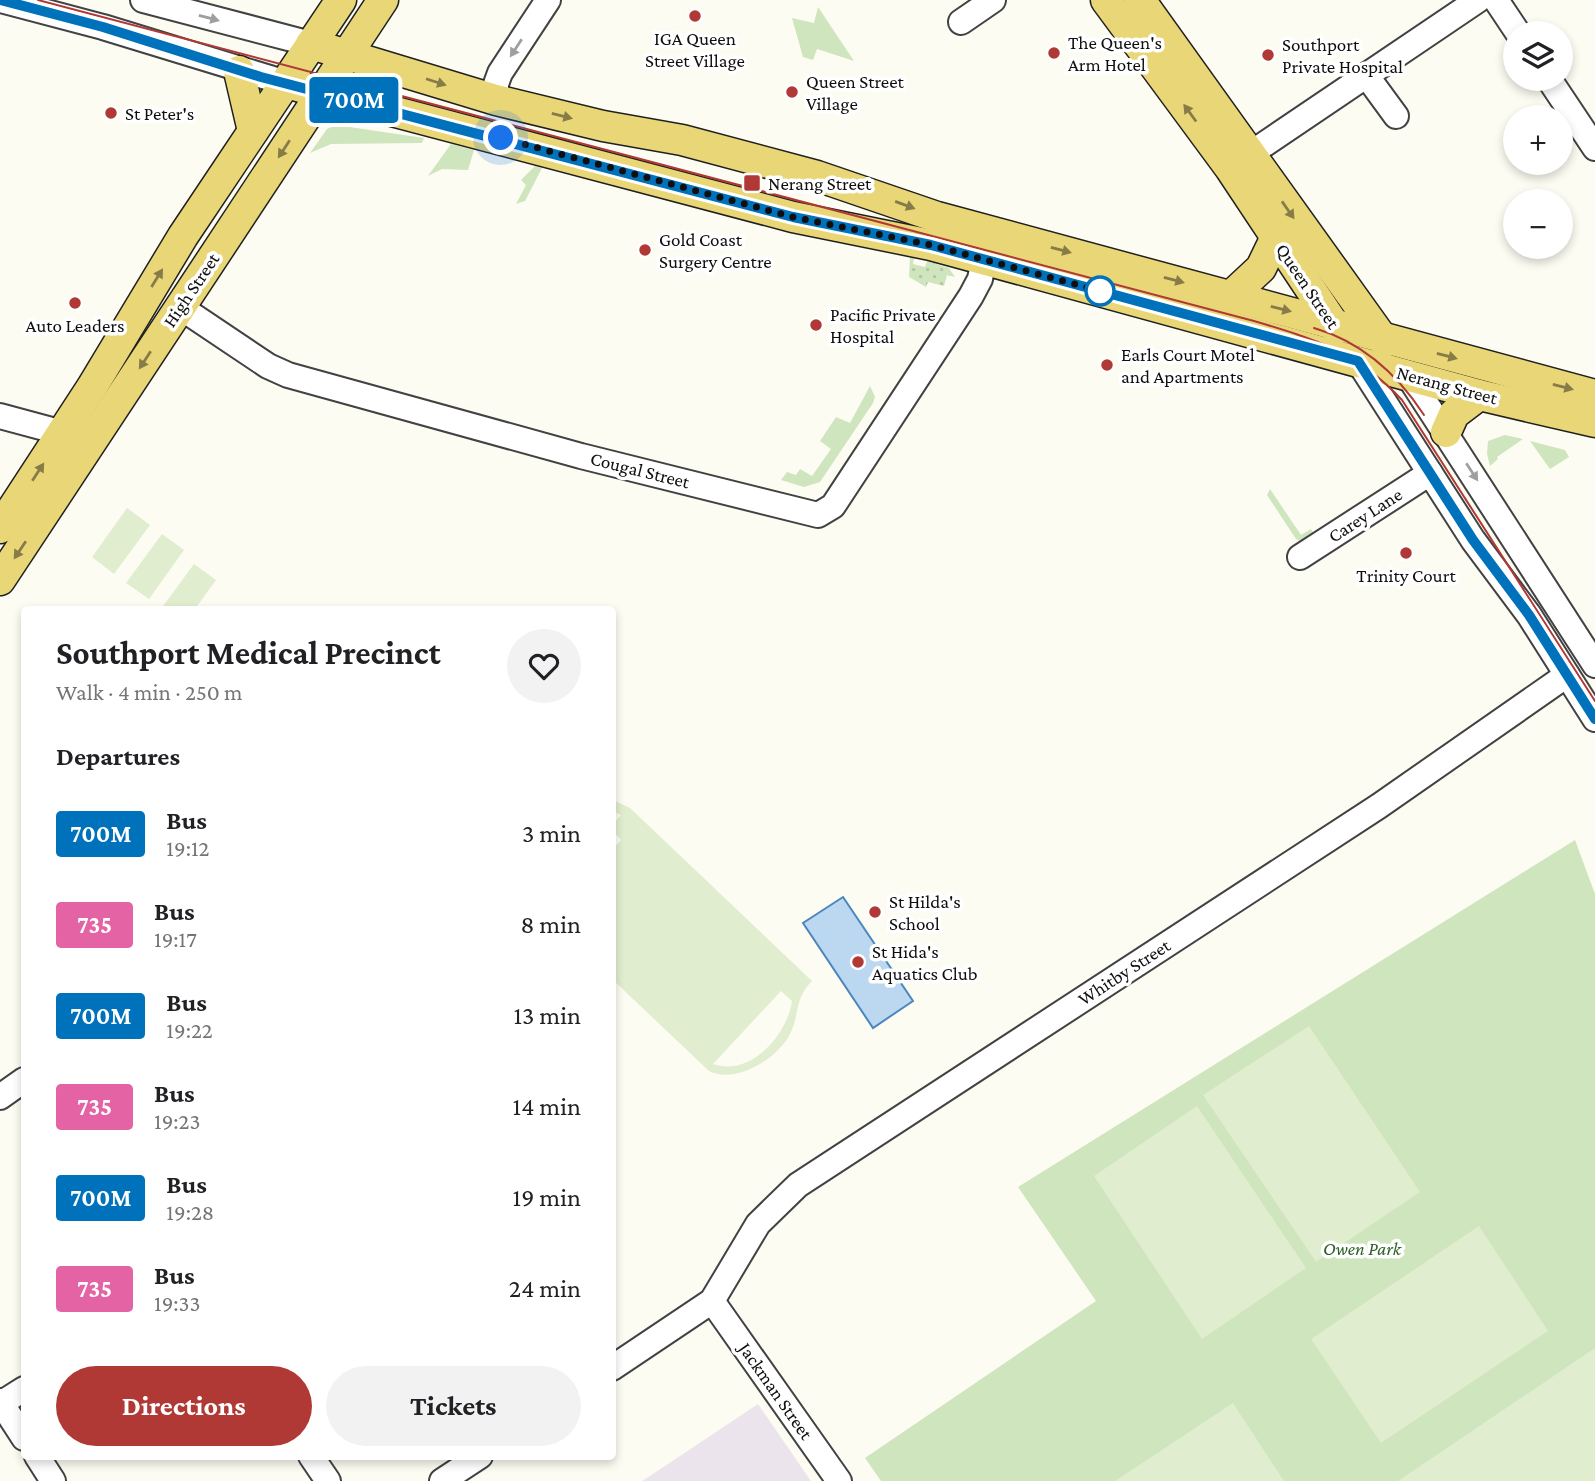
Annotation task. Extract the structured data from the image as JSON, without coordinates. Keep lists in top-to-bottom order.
{
  "streets": {
    "main road": ["Queen Street", "High Street", "Nerang Street"],
    "street": [
      "Cougal Street",
      "Carey Lane",
      "Whitby Street",
      "Jackman Street"
    ]
  },
  "crossings": [
    ["Queen Street", "Nerang Street"],
    ["Queen Street", "Carey Lane"],
    ["Queen Street", "Whitby Street"],
    ["High Street", "Nerang Street"],
    ["High Street", "Cougal Street"],
    ["Nerang Street", "Cougal Street"],
    ["Whitby Street", "Jackman Street"]
  ],
  "one_way": ["Nerang Street"],
  "parks": ["Owen Park"],
  "places": {
    "other": [
      "IGA Queen Street Village",
      "The Queen's Arm Hotel",
      "Southport Private Hospital",
      "Queen Street Village",
      "St Peter's",
      "Gold Coast Surgery Centre",
      "Auto Leaders",
      "Pacific Private Hospital",
      "Earls Court Motel and Apartments",
      "Trinity Court",
      "St Hilda's School",
      "St Hida's Aquatics Club"
    ],
    "transit": ["Nerang Street"]
  },
  "lines": ["bus line 700M"],
  "page": {
    "on_map": "700M",
    "map_buttons": ["+", "−"],
    "heading": [
      ["Southport Medical Precinct", "Walk · 4 min · 250 m"],
      "Departures"
    ],
    "list": [
      {
        "mark": "700M",
        "name": "Bus",
        "note": "19:12",
        "value": "3 min"
      },
      {
        "mark": "735",
        "name": "Bus",
        "note": "19:17",
        "value": "8 min"
      },
      {
        "mark": "700M",
        "name": "Bus",
        "note": "19:22",
        "value": "13 min"
      },
      {
        "mark": "735",
        "name": "Bus",
        "note": "19:23",
        "value": "14 min"
      },
      {
        "mark": "700M",
        "name": "Bus",
        "note": "19:28",
        "value": "19 min"
      },
      {
        "mark": "735",
        "name": "Bus",
        "note": "19:33",
        "value": "24 min"
      }
    ],
    "buttons": ["Directions", "Tickets"]
  }
}
